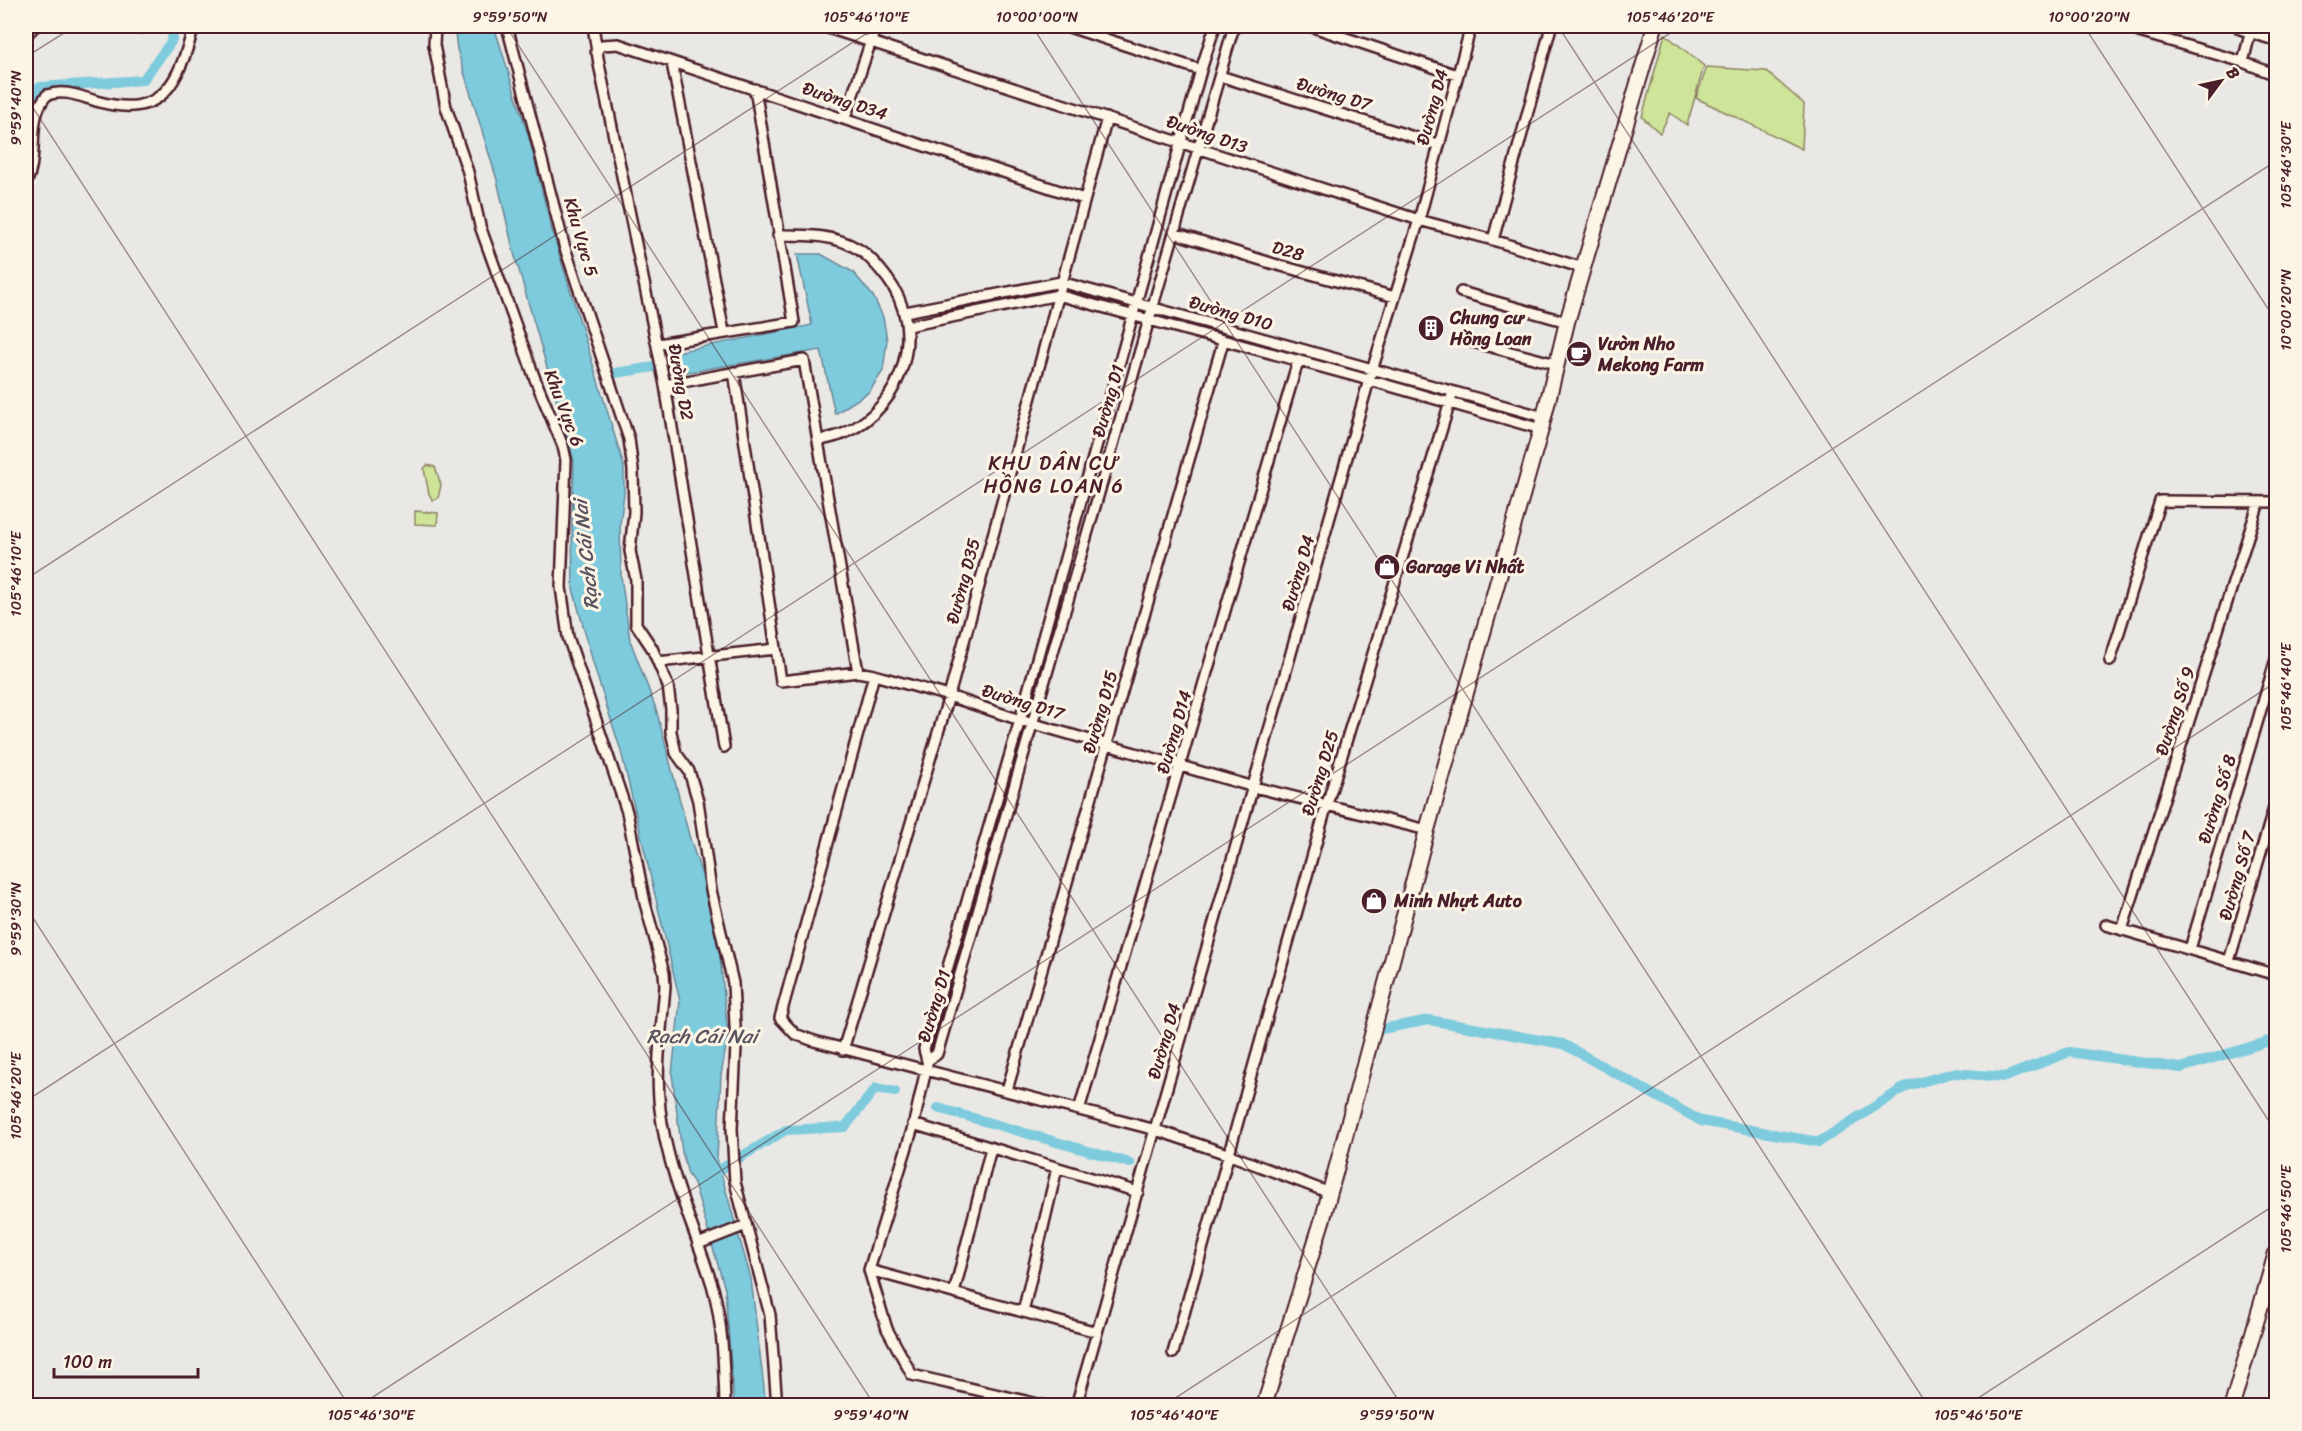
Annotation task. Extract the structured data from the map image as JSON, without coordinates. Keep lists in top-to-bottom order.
{
  "streets": {
    "street": [
      "Đường D7",
      "Đường D34",
      "Đường D4",
      "Đường D13",
      "Khu Vực 5",
      "D28",
      "Đường D10",
      "Đường D2",
      "Đường D1",
      "Khu Vực 6",
      "Đường D35",
      "Đường D17",
      "Đường Số 9",
      "Đường D15",
      "Đường D14",
      "Đường D25",
      "Đường Số 8",
      "Đường Số 7"
    ]
  },
  "crossings": [
    ["Đường D7", "Đường D4"],
    ["Đường D7", "Đường D1"],
    ["Đường D34", "Đường D2"],
    ["Đường D34", "Đường D35"],
    ["Đường D4", "Đường D13"],
    ["Đường D4", "D28"],
    ["Đường D4", "Đường D10"],
    ["Đường D4", "Đường D17"],
    ["Đường D13", "Đường D1"],
    ["Đường D13", "Đường D35"],
    ["D28", "Đường D1"],
    ["Đường D10", "Đường D1"],
    ["Đường D10", "Đường D35"],
    ["Đường D10", "Đường D15"],
    ["Đường D10", "Đường D14"],
    ["Đường D10", "Đường D25"],
    ["Đường D1", "Đường D17"],
    ["Đường D35", "Đường D17"],
    ["Đường D17", "Đường D15"],
    ["Đường D17", "Đường D14"],
    ["Đường D17", "Đường D25"]
  ],
  "districts": ["KHU DÂN CƯ HỒNG LOAN 6"],
  "water": ["Rạch Cái Nai"],
  "places": {
    "building": ["Chung cư Hồng Loan"],
    "cafe": ["Vườn Nho Mekong Farm"],
    "shop": ["Garage Vi Nhất", "Minh Nhựt Auto"]
  },
  "scale_bar": "100 m",
  "north": "top right",
  "coordinates": [
    "9°59'50\"N",
    "105°46'10\"E",
    "10°00'00\"N",
    "105°46'20\"E",
    "10°00'20\"N",
    "9°59'40\"N",
    "105°46'30\"E",
    "105°46'40\"E",
    "9°59'30\"N",
    "105°46'50\"E"
  ]
}
